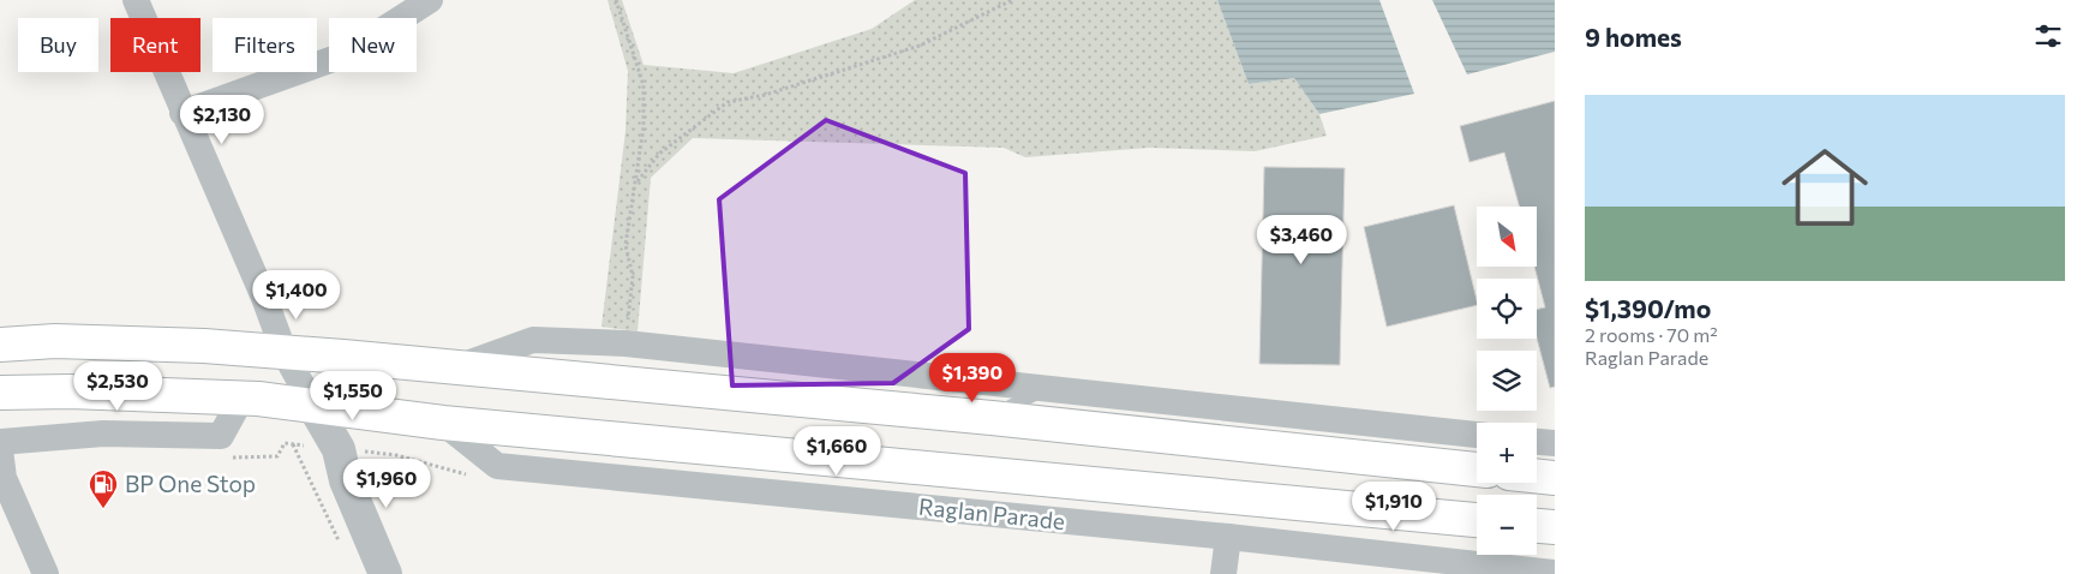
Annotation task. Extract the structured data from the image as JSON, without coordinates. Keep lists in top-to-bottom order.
{
  "streets": {
    "highway": ["Raglan Parade"]
  },
  "places": {
    "fuel station": ["BP One Stop"]
  },
  "north": "bottom right",
  "page": {
    "heading": "9 homes",
    "chip": [
      "Buy",
      "Rent",
      "Filters",
      "New"
    ],
    "list": [
      {
        "name": "$1,390/mo",
        "note": "2 rooms · 70 m² · Raglan Parade"
      }
    ],
    "price": [
      "$2,130",
      "$3,460",
      "$1,400",
      "$1,390",
      "$2,530",
      "$1,550",
      "$1,660",
      "$1,960",
      "$1,910"
    ],
    "map_buttons": ["+", "−"]
  }
}
